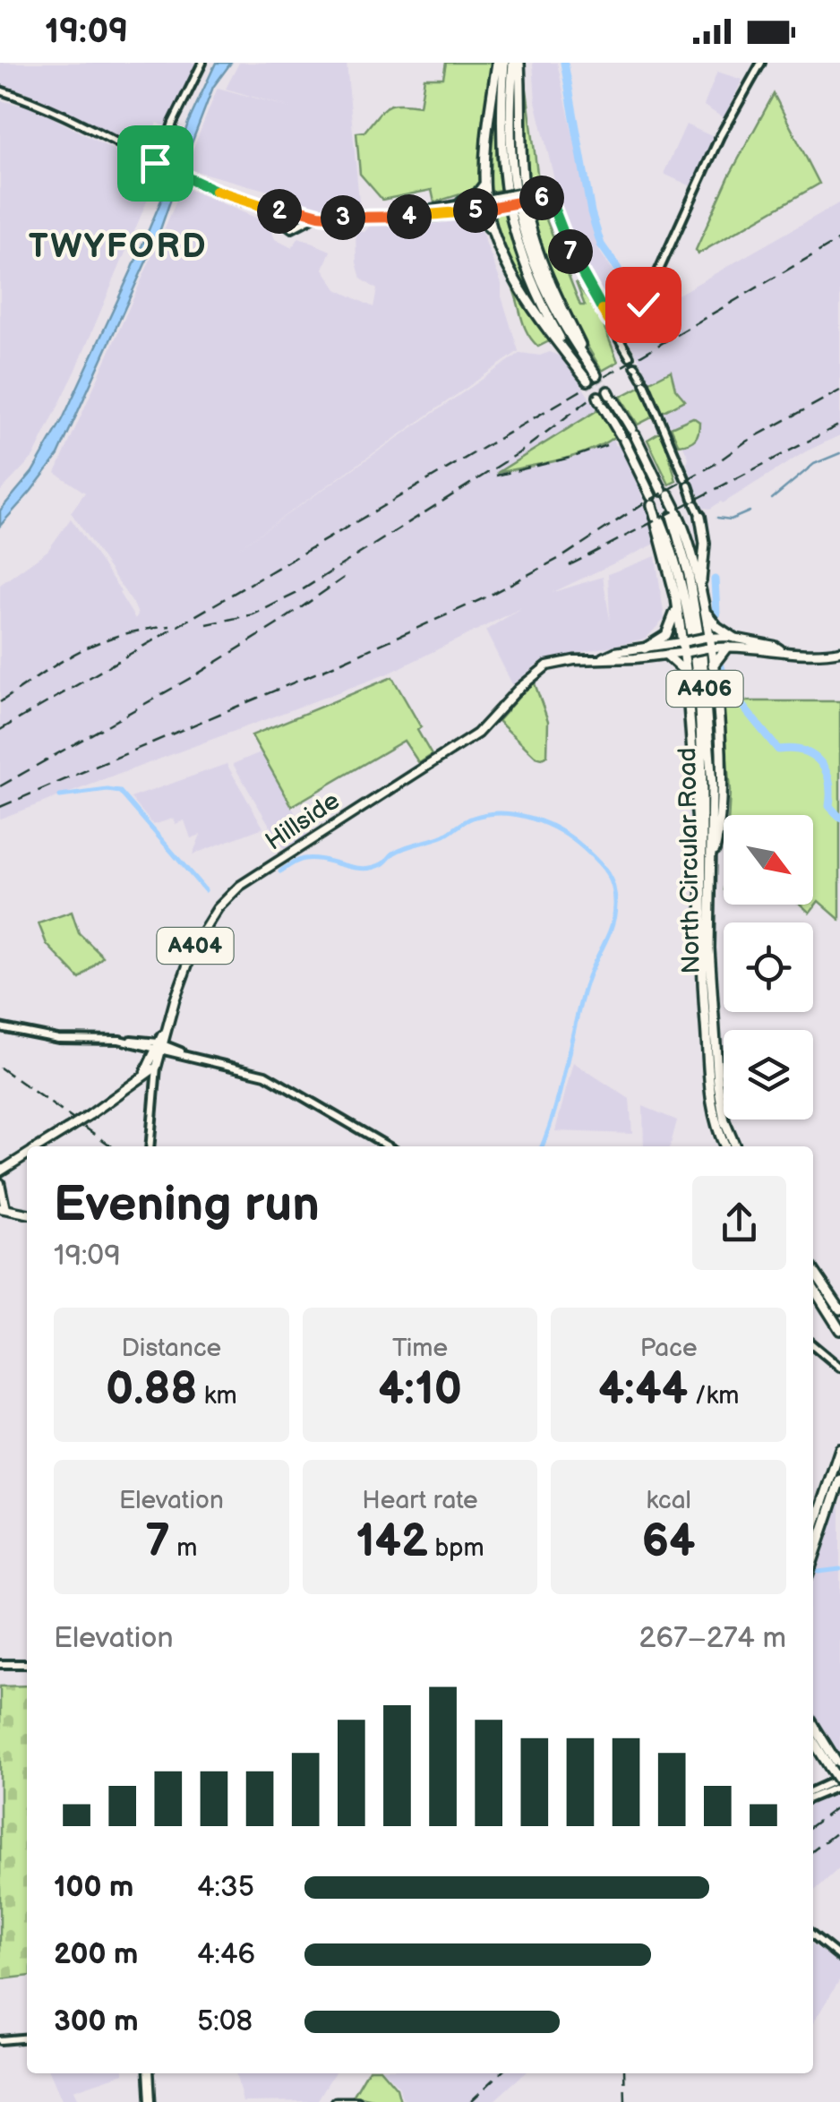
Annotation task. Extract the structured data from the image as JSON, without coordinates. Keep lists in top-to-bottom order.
{
  "streets": {
    "highway": ["A406", "North Circular Road"],
    "main road": ["Hillside", "A404"]
  },
  "crossings": [
    ["A406", "North Circular Road"],
    ["A406", "A404"],
    ["Hillside", "A404"]
  ],
  "districts": ["TWYFORD"],
  "north": "bottom right",
  "page": {
    "status": "19:09",
    "pins": [
      "6",
      "5",
      "2",
      "4",
      "3",
      "7"
    ],
    "heading": ["Evening run", "19:09"],
    "stats": [
      ["Distance", "0.88 km"],
      ["Time", "4:10"],
      ["Pace", "4:44 /km"],
      ["Elevation", "7 m"],
      ["Heart rate", "142 bpm"],
      ["kcal", "64"]
    ],
    "chart": ["Elevation", "267–274 m"],
    "list": [
      {
        "name": "100 m",
        "note": "4:35"
      },
      {
        "name": "200 m",
        "note": "4:46"
      },
      {
        "name": "300 m",
        "note": "5:08"
      }
    ]
  }
}
